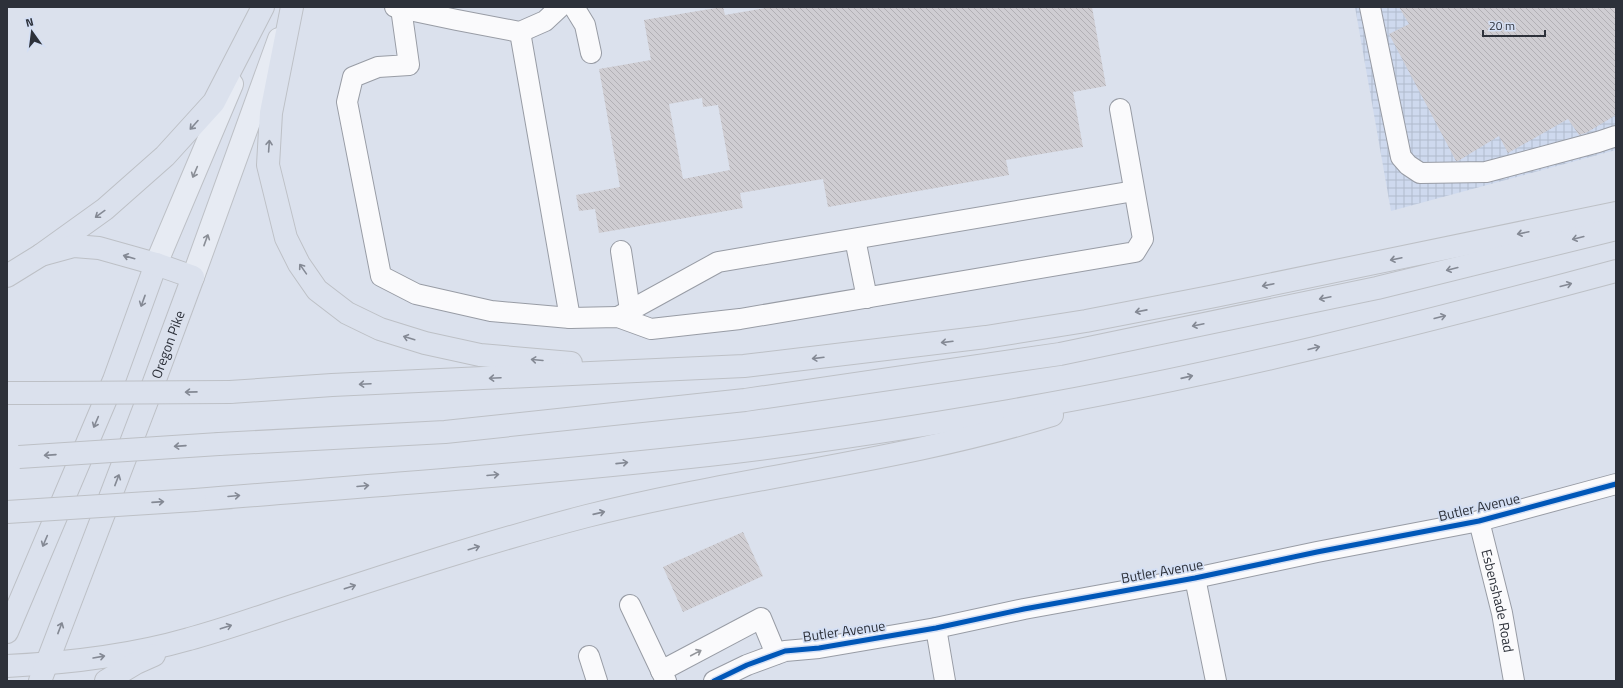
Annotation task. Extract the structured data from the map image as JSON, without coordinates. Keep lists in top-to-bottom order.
{
  "streets": {
    "highway": ["Oregon Pike"],
    "street": ["Butler Avenue", "Esbenshade Road"]
  },
  "crossings": [
    ["Butler Avenue", "Esbenshade Road"]
  ],
  "scale_bar": "20 m",
  "north": "top"
}
